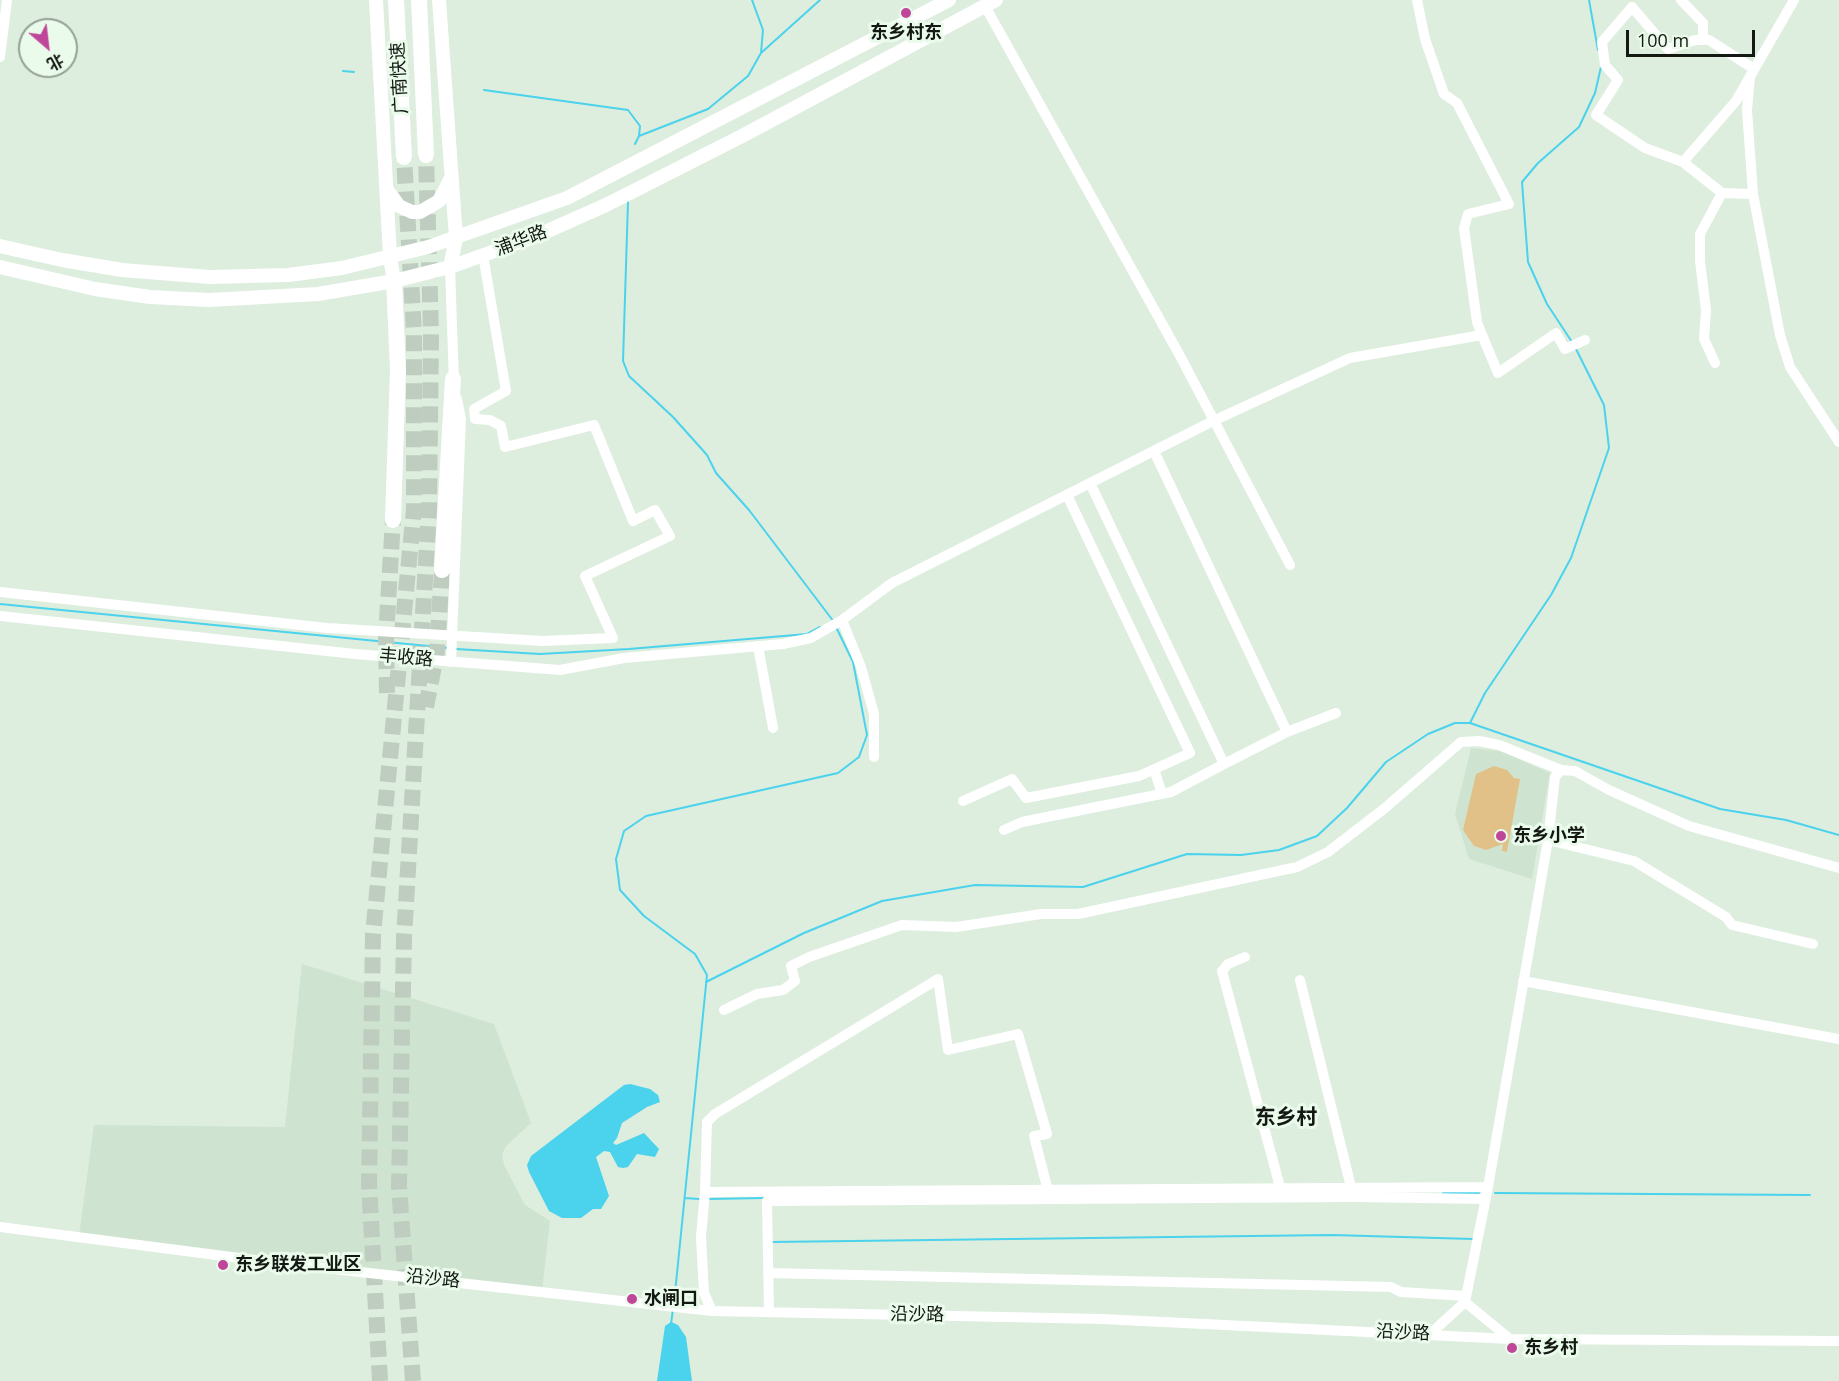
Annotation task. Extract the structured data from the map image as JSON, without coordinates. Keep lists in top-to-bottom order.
{
  "streets": {
    "highway": ["广南快速"],
    "main road": ["浦华路"],
    "street": ["丰收路", "沿沙路"]
  },
  "districts": ["东乡村"],
  "places": [
    "东乡村东",
    "东乡小学",
    "东乡联发工业区",
    "水闸口",
    "东乡村"
  ],
  "scale_bar": "100 m",
  "north": "bottom right"
}
